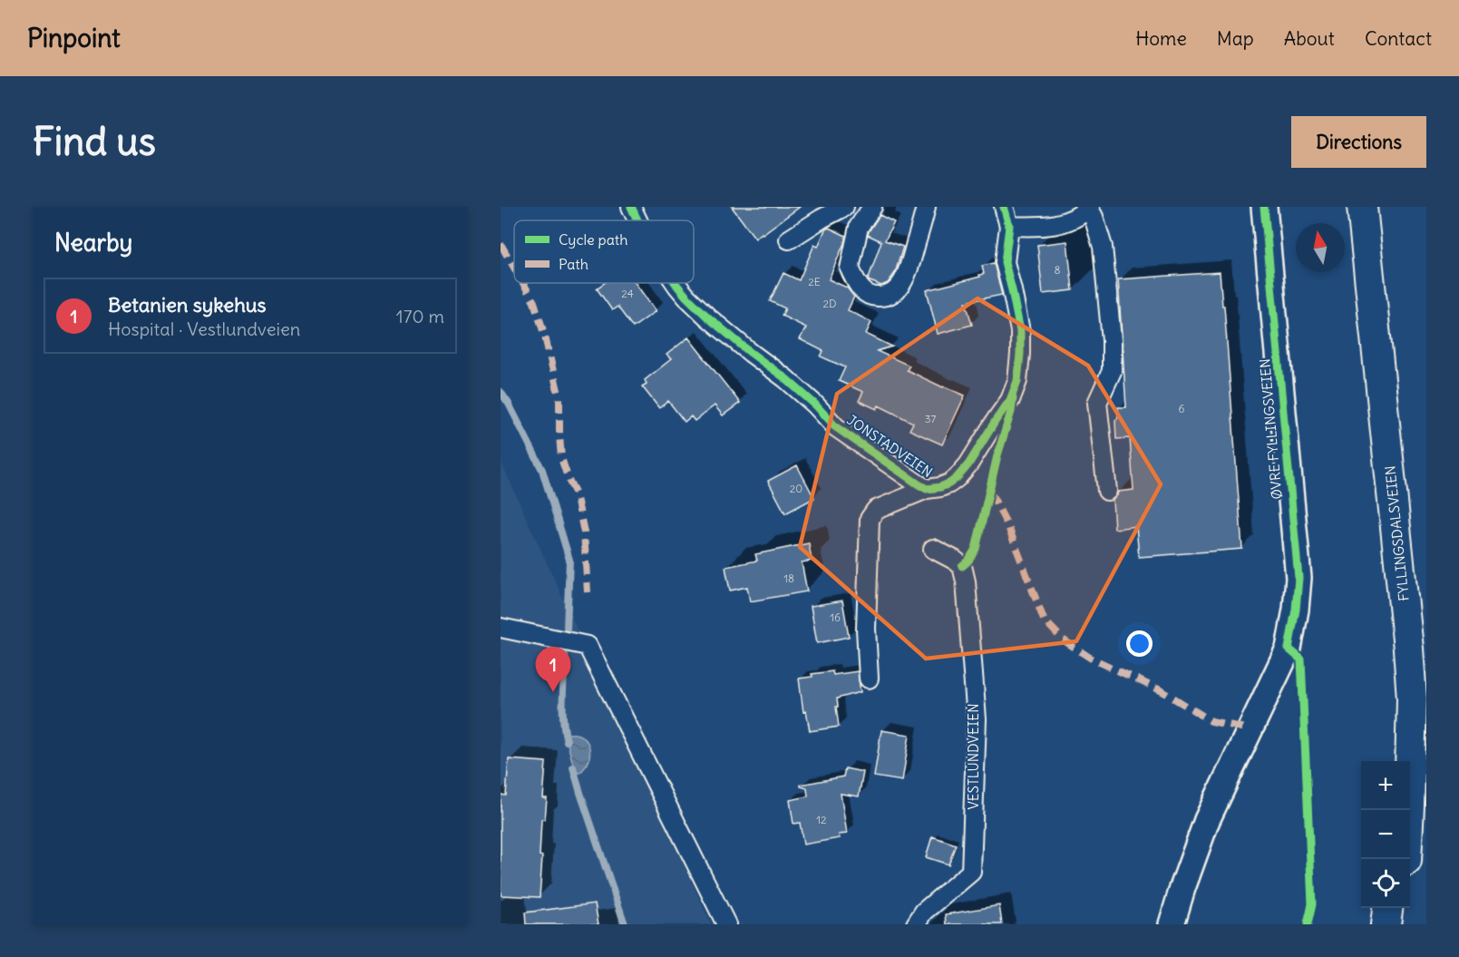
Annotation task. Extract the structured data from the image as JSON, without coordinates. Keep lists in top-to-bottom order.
{
  "streets": {
    "main road": ["ØVRE FYLLINGSVEIEN", "FYLLINGSDALSVEIEN"],
    "street": ["JONSTADVEIEN", "VESTLUNDVEIEN"]
  },
  "house_numbers": [
    "8",
    "2E",
    "24",
    "2D",
    "6",
    "37",
    "20",
    "18",
    "16",
    "12"
  ],
  "legend": ["Cycle path", "Path"],
  "north": "top",
  "page": {
    "header": "Pinpoint",
    "nav": [
      "Home",
      "Map",
      "About",
      "Contact"
    ],
    "buttons": "Directions",
    "title": "Find us",
    "heading": "Nearby",
    "list": [
      {
        "mark": "1",
        "name": "Betanien sykehus",
        "note": "Hospital · Vestlundveien",
        "value": "170 m"
      }
    ],
    "pins": "1",
    "map_buttons": ["+", "−"]
  }
}
